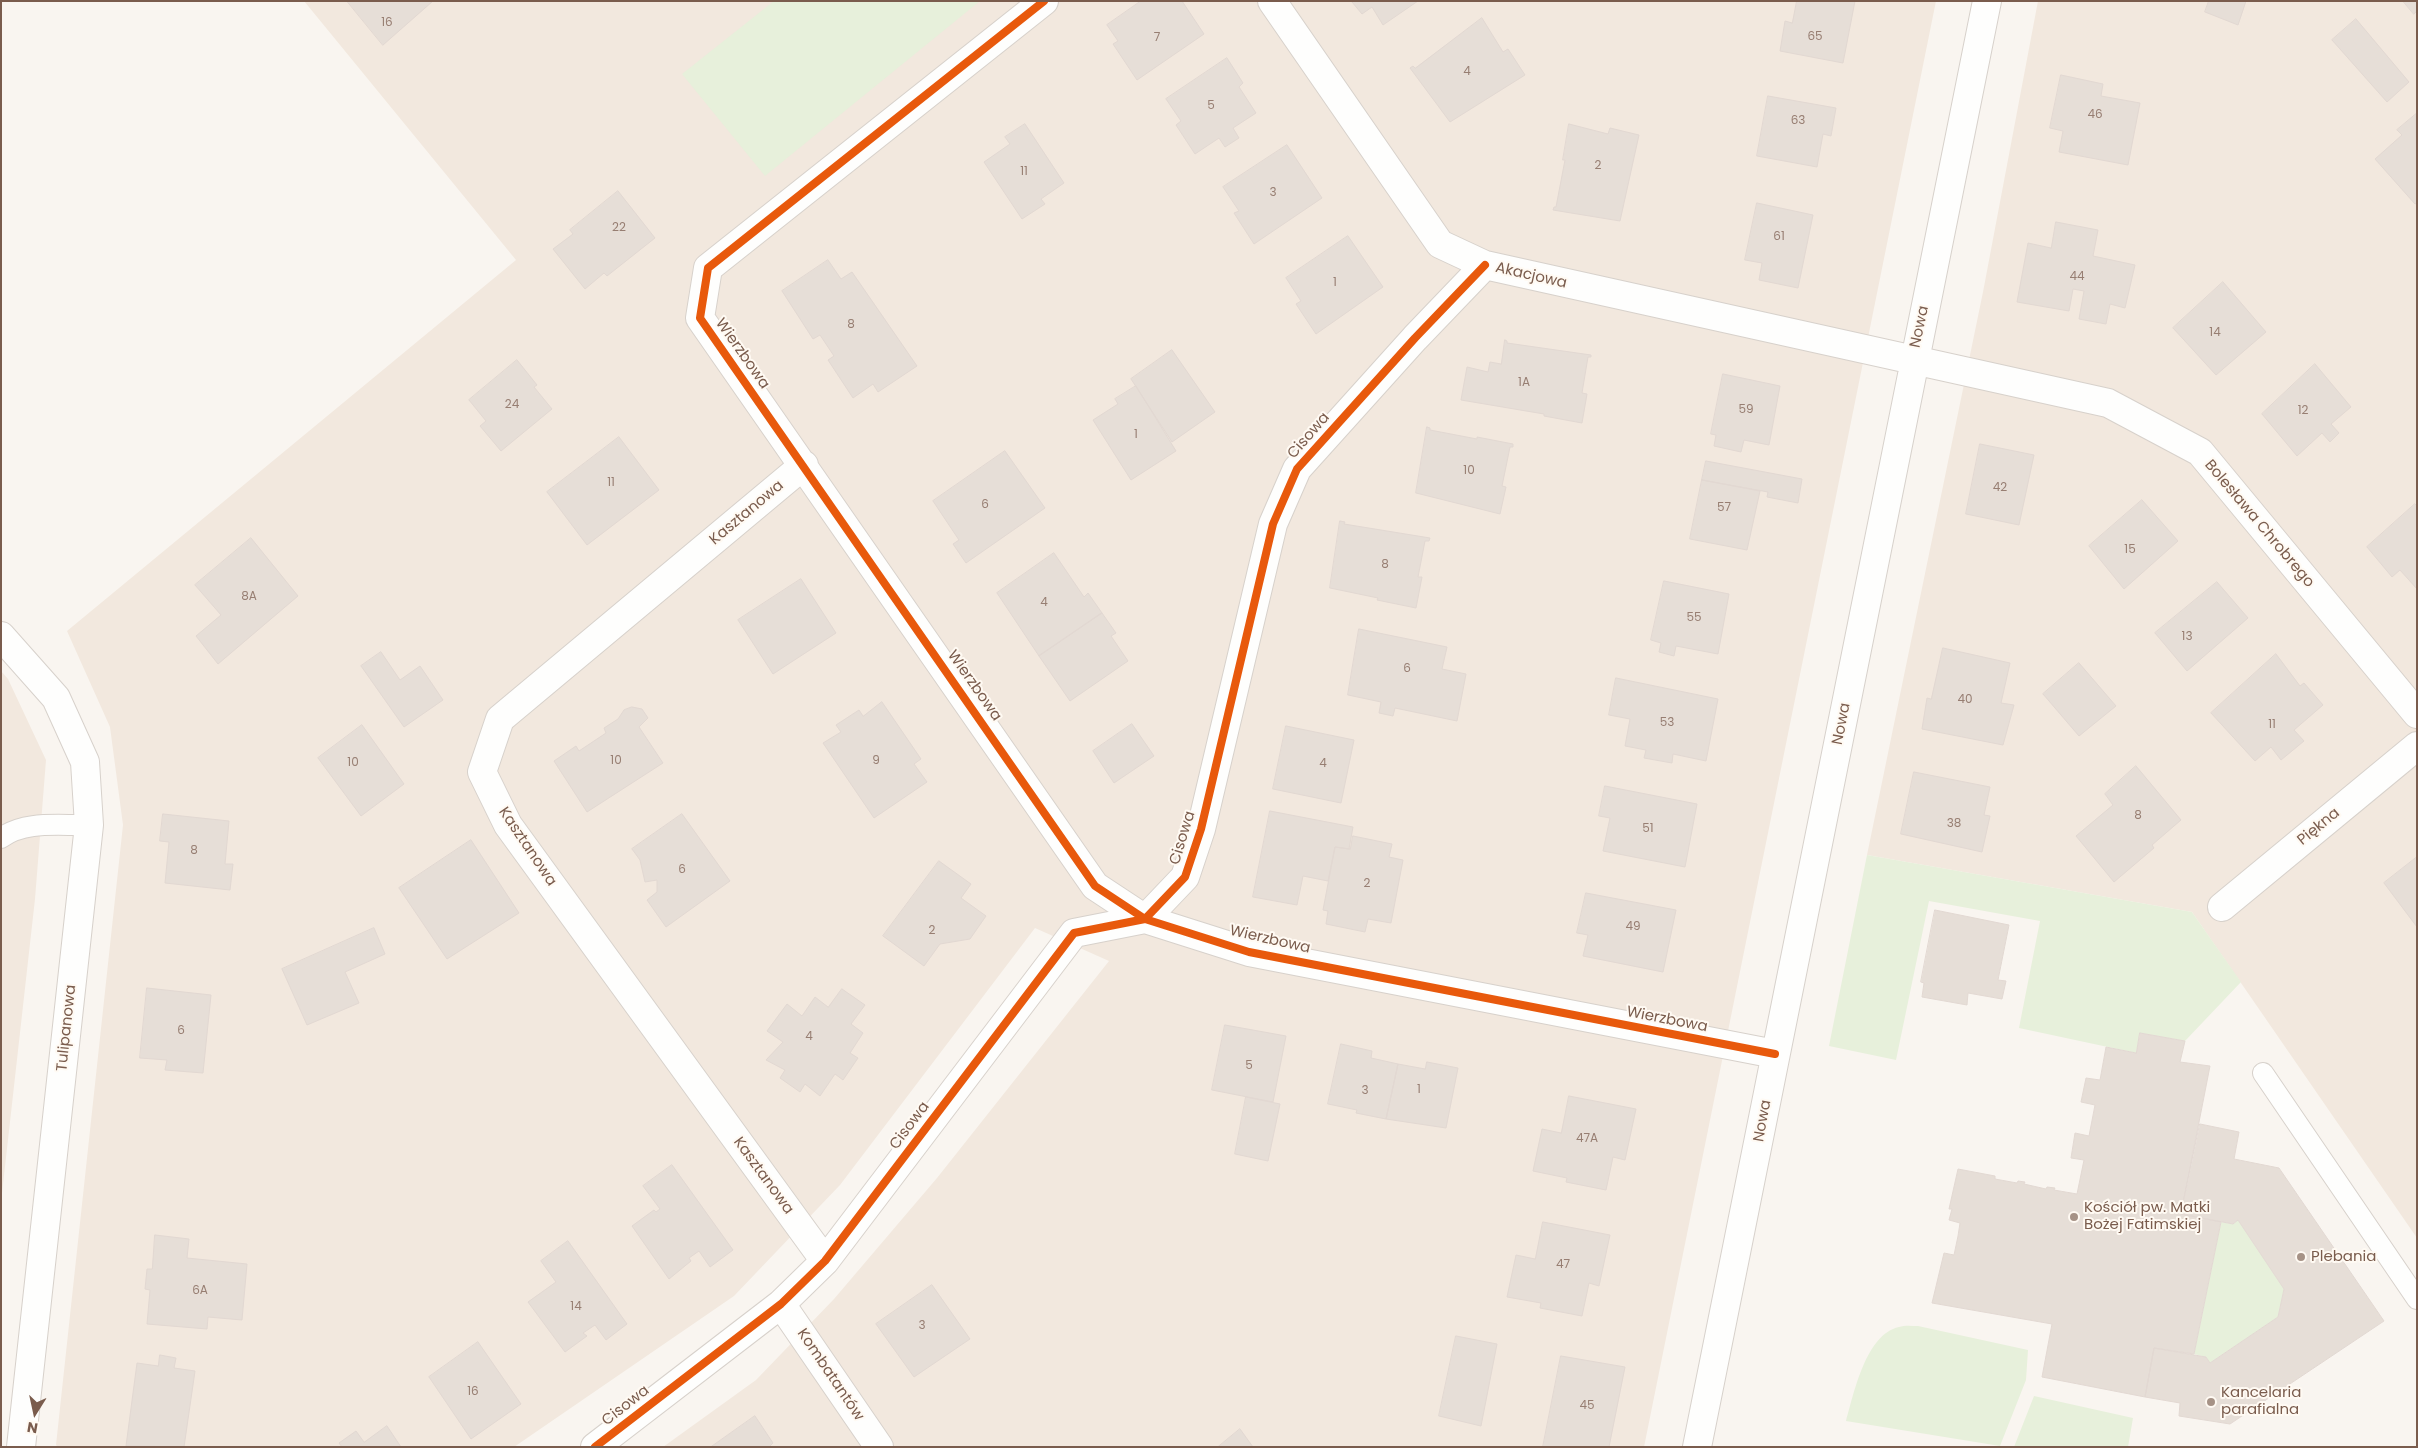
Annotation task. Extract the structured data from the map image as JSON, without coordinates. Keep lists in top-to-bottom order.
{
  "streets": {
    "street": [
      "Akacjowa",
      "Nowa",
      "Wierzbowa",
      "Cisowa",
      "Kasztanowa",
      "Bolesława Chrobrego",
      "Piękna",
      "Tulipanowa",
      "Kombatantów"
    ]
  },
  "crossings": [
    ["Akacjowa", "Nowa"],
    ["Akacjowa", "Cisowa"],
    ["Akacjowa", "Bolesława Chrobrego"],
    ["Nowa", "Wierzbowa"],
    ["Nowa", "Bolesława Chrobrego"],
    ["Wierzbowa", "Cisowa"],
    ["Wierzbowa", "Kasztanowa"],
    ["Cisowa", "Kasztanowa"],
    ["Cisowa", "Kombatantów"]
  ],
  "places": ["Kościół pw. Matki Bożej Fatimskiej", "Plebania", "Kancelaria parafialna"],
  "house_numbers": [
    "16",
    "65",
    "7",
    "4",
    "5",
    "46",
    "63",
    "2",
    "11",
    "3",
    "22",
    "61",
    "44",
    "1",
    "8",
    "14",
    "1A",
    "24",
    "59",
    "12",
    "1",
    "10",
    "11",
    "42",
    "6",
    "57",
    "15",
    "8",
    "8A",
    "4",
    "55",
    "13",
    "6",
    "40",
    "53",
    "11",
    "10",
    "9",
    "10",
    "4",
    "8",
    "38",
    "51",
    "8",
    "6",
    "2",
    "49",
    "2",
    "6",
    "4",
    "5",
    "1",
    "3",
    "47A",
    "47",
    "6A",
    "14",
    "3",
    "16",
    "45"
  ],
  "north": "bottom"
}
